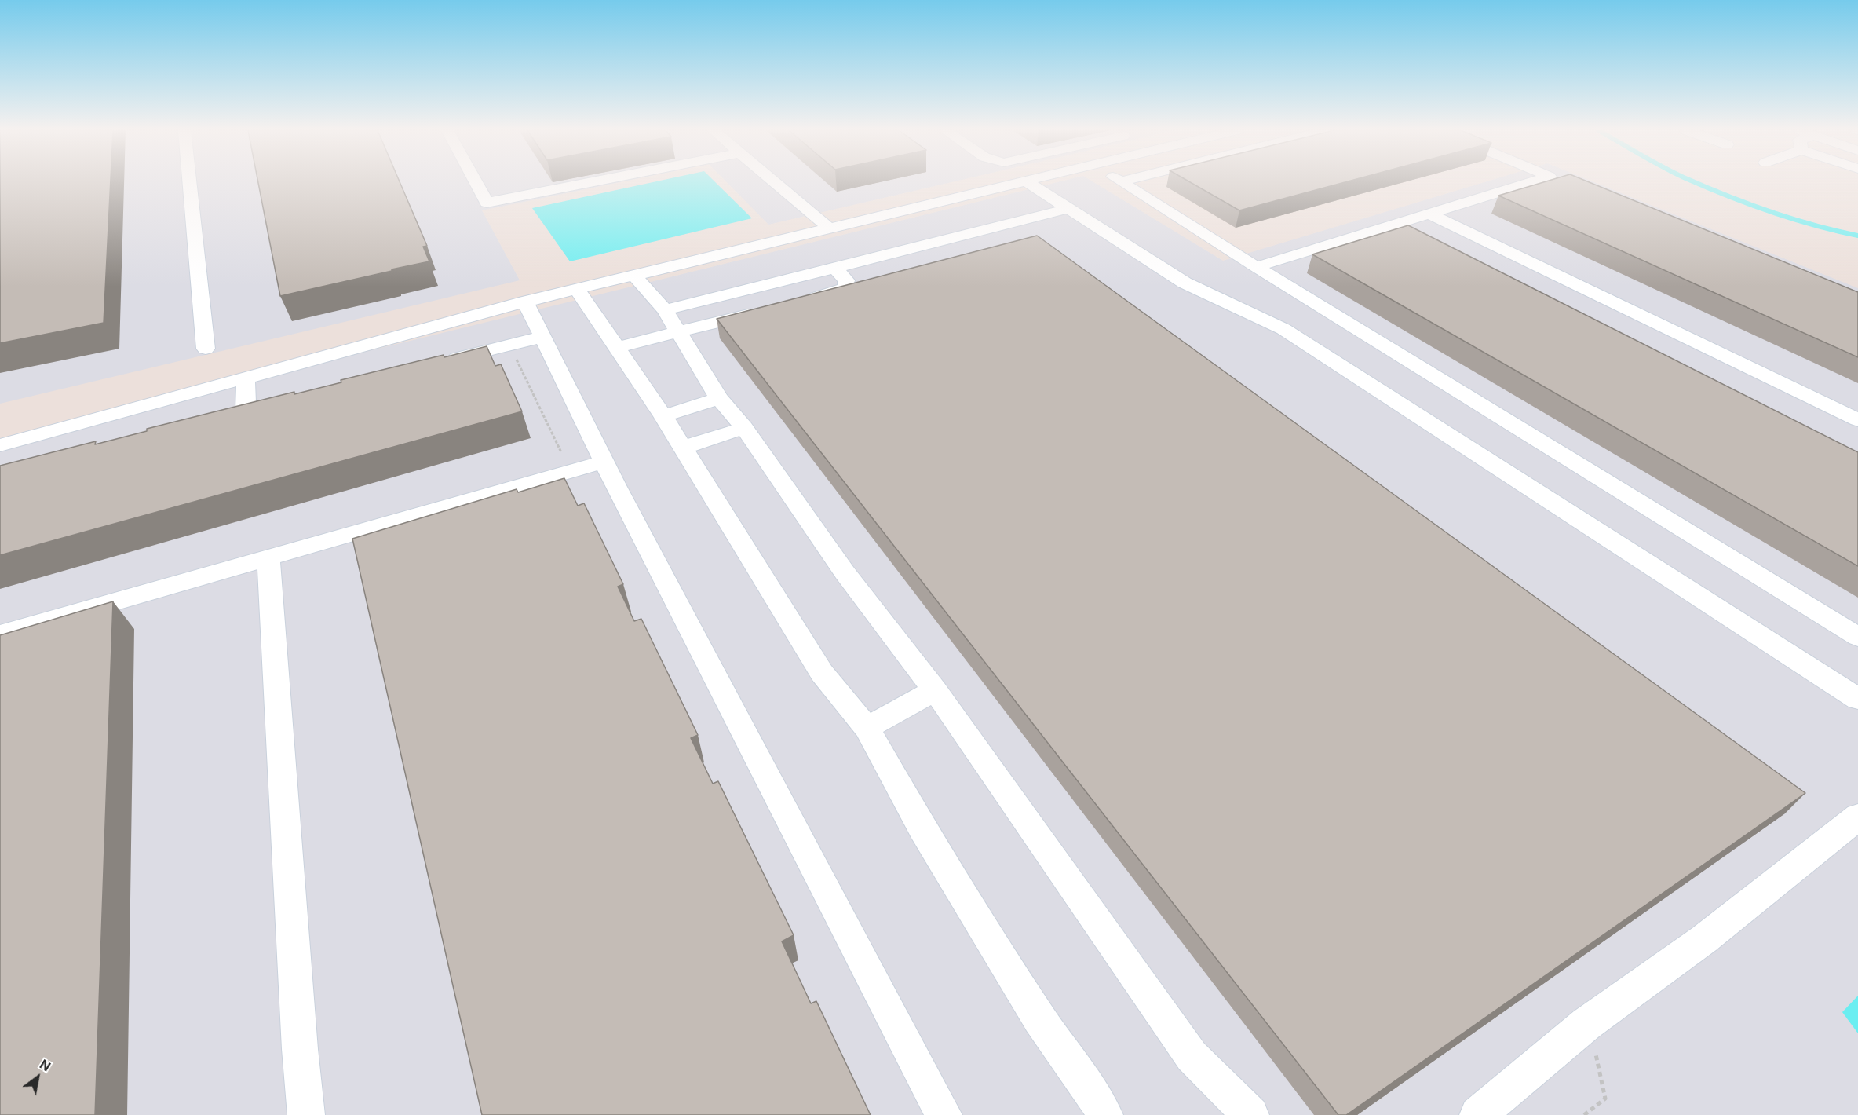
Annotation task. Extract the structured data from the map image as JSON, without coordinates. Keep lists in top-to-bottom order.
{
  "north": "top right"
}
